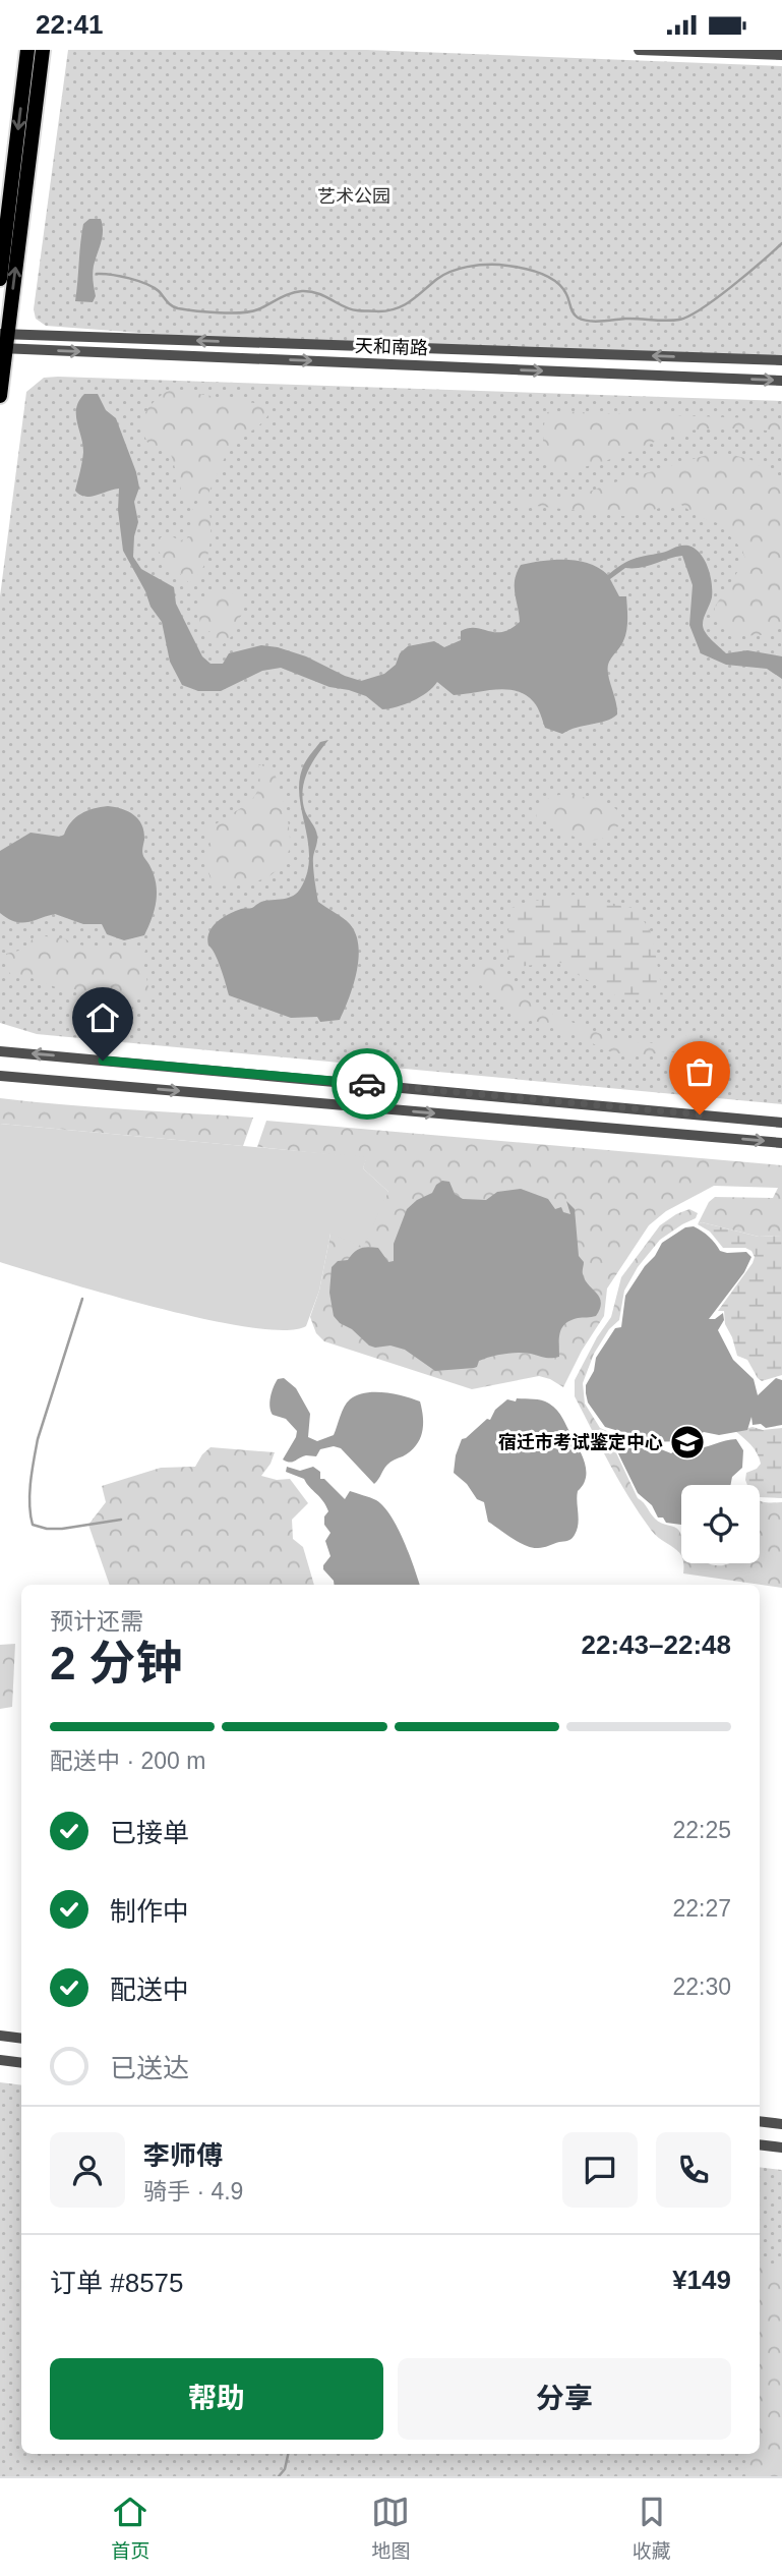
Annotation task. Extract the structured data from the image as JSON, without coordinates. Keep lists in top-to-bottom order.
{
  "streets": {
    "street": ["天和南路"]
  },
  "parks": ["艺术公园"],
  "places": {
    "school or university": ["宿迁市考试鉴定中心"]
  },
  "page": {
    "status": "22:41",
    "heading": ["2 分钟", "预计还需", "22:43–22:48"],
    "panel": [
      "李师傅",
      "骑手 · 4.9",
      "订单 #8575",
      "¥149"
    ],
    "bar": "配送中 · 200 m",
    "list": [
      ["已接单", "22:25"],
      ["制作中", "22:27"],
      ["配送中", "22:30"],
      "已送达"
    ],
    "buttons": ["帮助", "分享"],
    "tabs": ["首页", "地图", "收藏"]
  }
}
